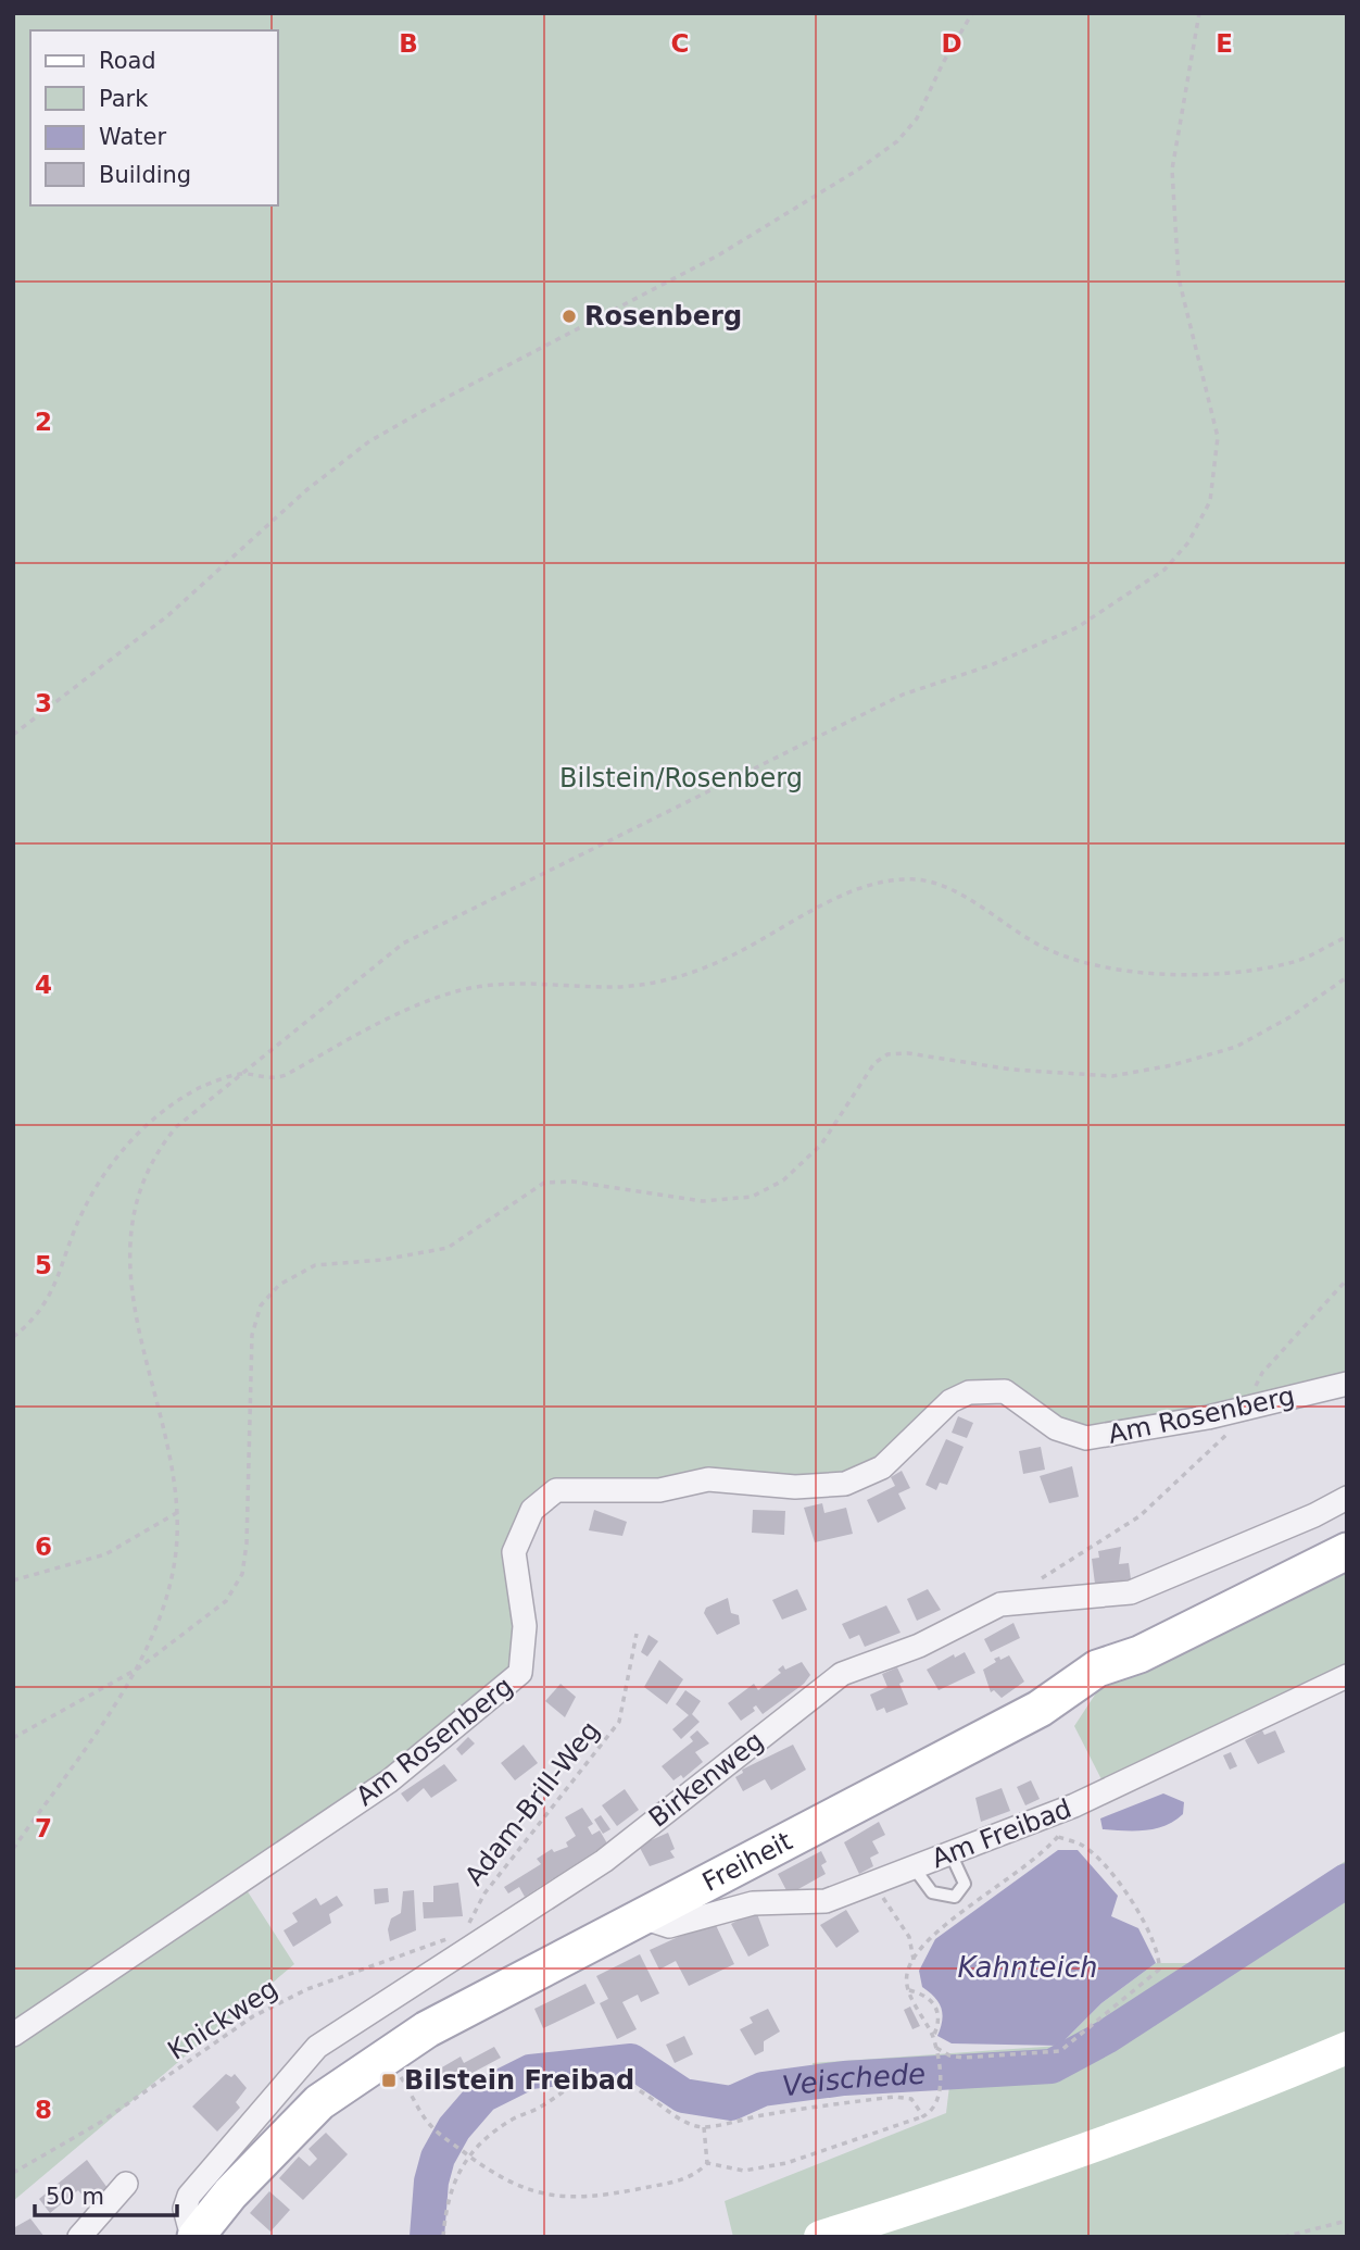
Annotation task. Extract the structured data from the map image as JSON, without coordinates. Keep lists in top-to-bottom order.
{
  "streets": {
    "main road": ["Freiheit"],
    "street": ["Am Rosenberg", "Birkenweg", "Am Freibad"],
    "path": ["Adam-Brill-Weg", "Knickweg"]
  },
  "crossings": [
    ["Birkenweg", "Adam-Brill-Weg"],
    ["Birkenweg", "Freiheit"],
    ["Birkenweg", "Knickweg"],
    ["Adam-Brill-Weg", "Knickweg"],
    ["Am Freibad", "Freiheit"]
  ],
  "water": ["Kahnteich", "Veischede"],
  "parks": ["Bilstein/Rosenberg"],
  "places": {
    "other": ["Rosenberg"],
    "transit": ["Bilstein Freibad"]
  },
  "legend": [
    "Road",
    "Park",
    "Water",
    "Building"
  ],
  "scale_bar": "50 m",
  "grid": {
    "columns": [
      "B",
      "C",
      "D",
      "E"
    ],
    "rows": [
      "2",
      "3",
      "4",
      "5",
      "6",
      "7",
      "8"
    ]
  }
}
